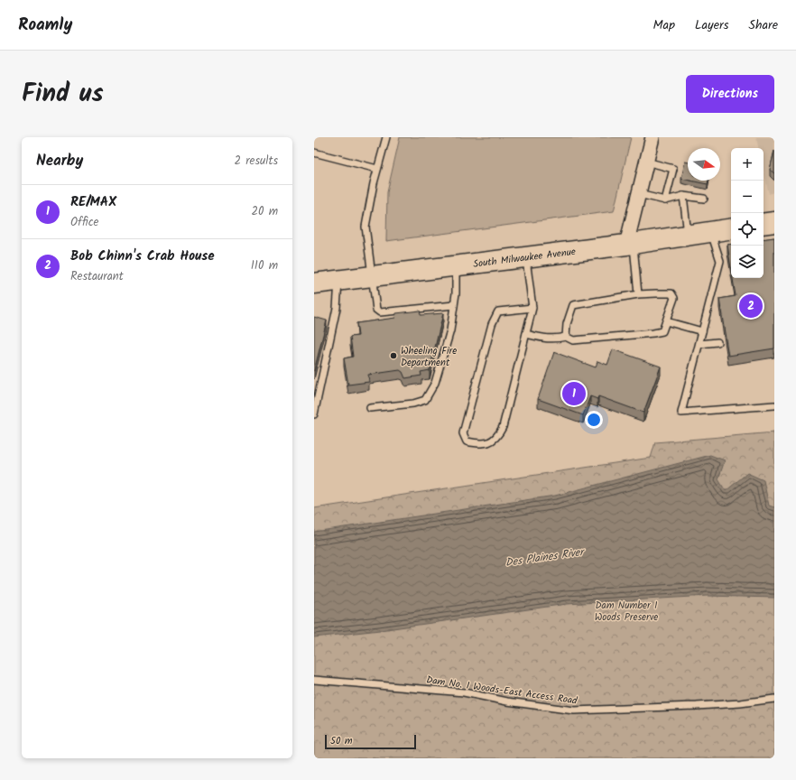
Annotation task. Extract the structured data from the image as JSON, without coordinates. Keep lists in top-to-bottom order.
{
  "streets": {
    "main road": ["South Milwaukee Avenue"],
    "lane": ["Dam No. 1 Woods-East Access Road"]
  },
  "water": ["Des Plaines River"],
  "parks": ["Dam Number 1 Woods Preserve"],
  "places": ["Wheeling Fire Department"],
  "scale_bar": "50 m",
  "north": "right",
  "page": {
    "header": "Roamly",
    "nav": ["Map", "Layers", "Share"],
    "title": "Find us",
    "buttons": "Directions",
    "heading": ["Nearby", "2 results"],
    "map_buttons": ["+", "−"],
    "list": [
      {
        "mark": "1",
        "name": "RE/MAX",
        "note": "Office",
        "value": "20 m"
      },
      {
        "mark": "2",
        "name": "Bob Chinn's Crab House",
        "note": "Restaurant",
        "value": "110 m"
      }
    ],
    "pins": ["2", "1"],
    "scale": "50 m"
  }
}
